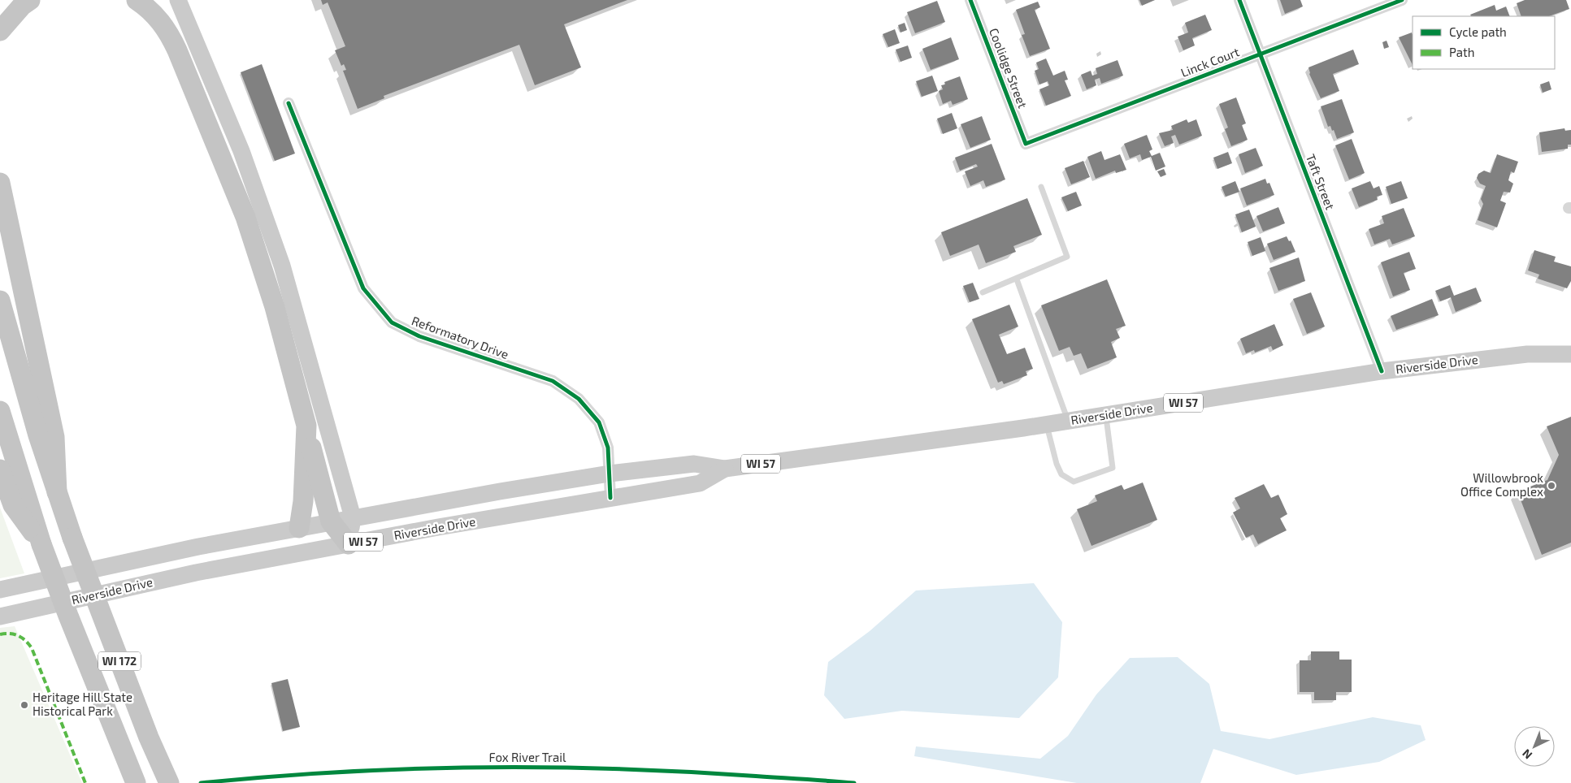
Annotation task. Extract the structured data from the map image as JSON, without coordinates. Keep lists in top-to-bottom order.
{
  "streets": {
    "highway": ["WI 172"],
    "main road": ["Riverside Drive", "WI 57"],
    "street": [
      "Linck Court",
      "Coolidge Street",
      "Taft Street",
      "Reformatory Drive"
    ],
    "cycle path": ["Fox River Trail"]
  },
  "crossings": [
    ["Linck Court", "Coolidge Street"],
    ["Linck Court", "Taft Street"],
    ["Taft Street", "Riverside Drive"],
    ["Reformatory Drive", "Riverside Drive"]
  ],
  "places": ["Willowbrook Office Complex", "Heritage Hill State Historical Park"],
  "legend": ["Cycle path", "Path"],
  "north": "bottom left"
}
